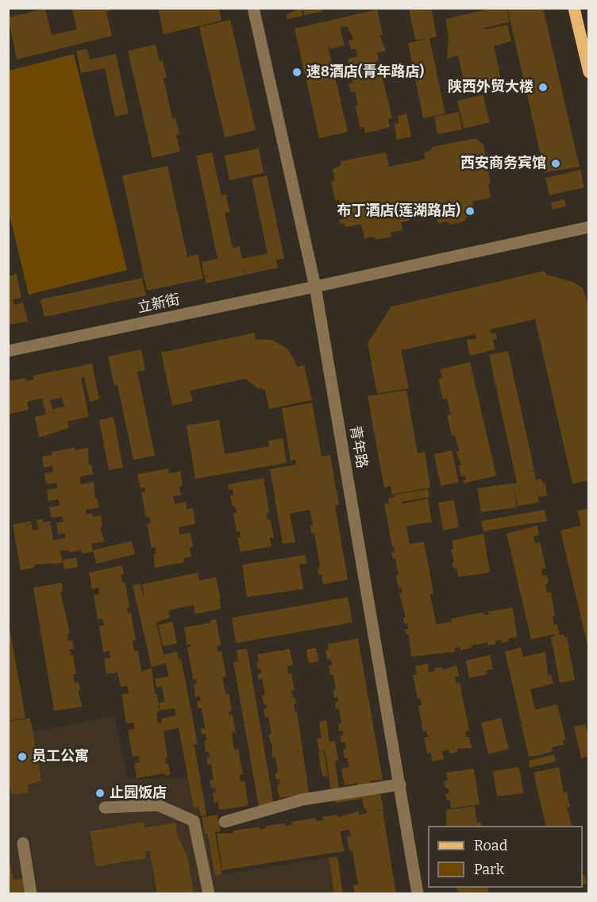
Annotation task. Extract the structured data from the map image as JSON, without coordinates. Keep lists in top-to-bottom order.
{
  "streets": {
    "street": ["立新街", "青年路"]
  },
  "crossings": [
    ["立新街", "青年路"]
  ],
  "places": [
    "速8酒店(青年路店)",
    "陕西外贸大楼",
    "西安商务宾馆",
    "布丁酒店(莲湖路店)",
    "员工公寓",
    "止园饭店"
  ],
  "legend": ["Road", "Park"]
}
